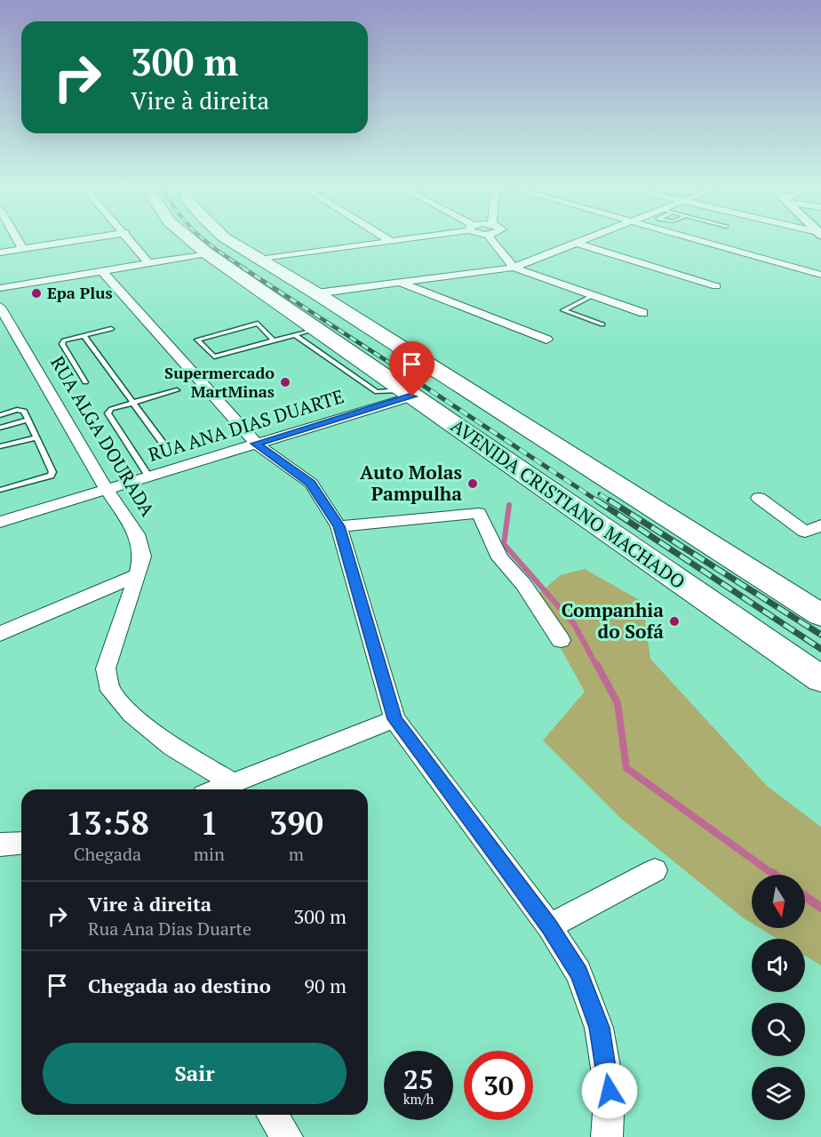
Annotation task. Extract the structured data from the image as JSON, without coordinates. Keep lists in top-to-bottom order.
{
  "streets": {
    "highway": ["AVENIDA CRISTIANO MACHADO"],
    "street": ["RUA ANA DIAS DUARTE", "RUA ALGA DOURADA"]
  },
  "crossings": [
    ["RUA ANA DIAS DUARTE", "RUA ALGA DOURADA"],
    ["RUA ANA DIAS DUARTE", "AVENIDA CRISTIANO MACHADO"]
  ],
  "places": [
    "Epa Plus",
    "Supermercado MartMinas",
    "Auto Molas Pampulha",
    "Companhia do Sofá"
  ],
  "north": "bottom",
  "page": {
    "turn": ["300 m", "Vire à direita"],
    "eta": [
      "13:58",
      "Chegada",
      "1",
      "min",
      "390",
      "m"
    ],
    "list": [
      {
        "name": "Vire à direita",
        "note": "Rua Ana Dias Duarte",
        "value": "300 m"
      },
      {
        "name": "Chegada ao destino",
        "value": "90 m"
      }
    ],
    "buttons": "Sair",
    "speed": "25 km/h",
    "limit": "30"
  }
}
